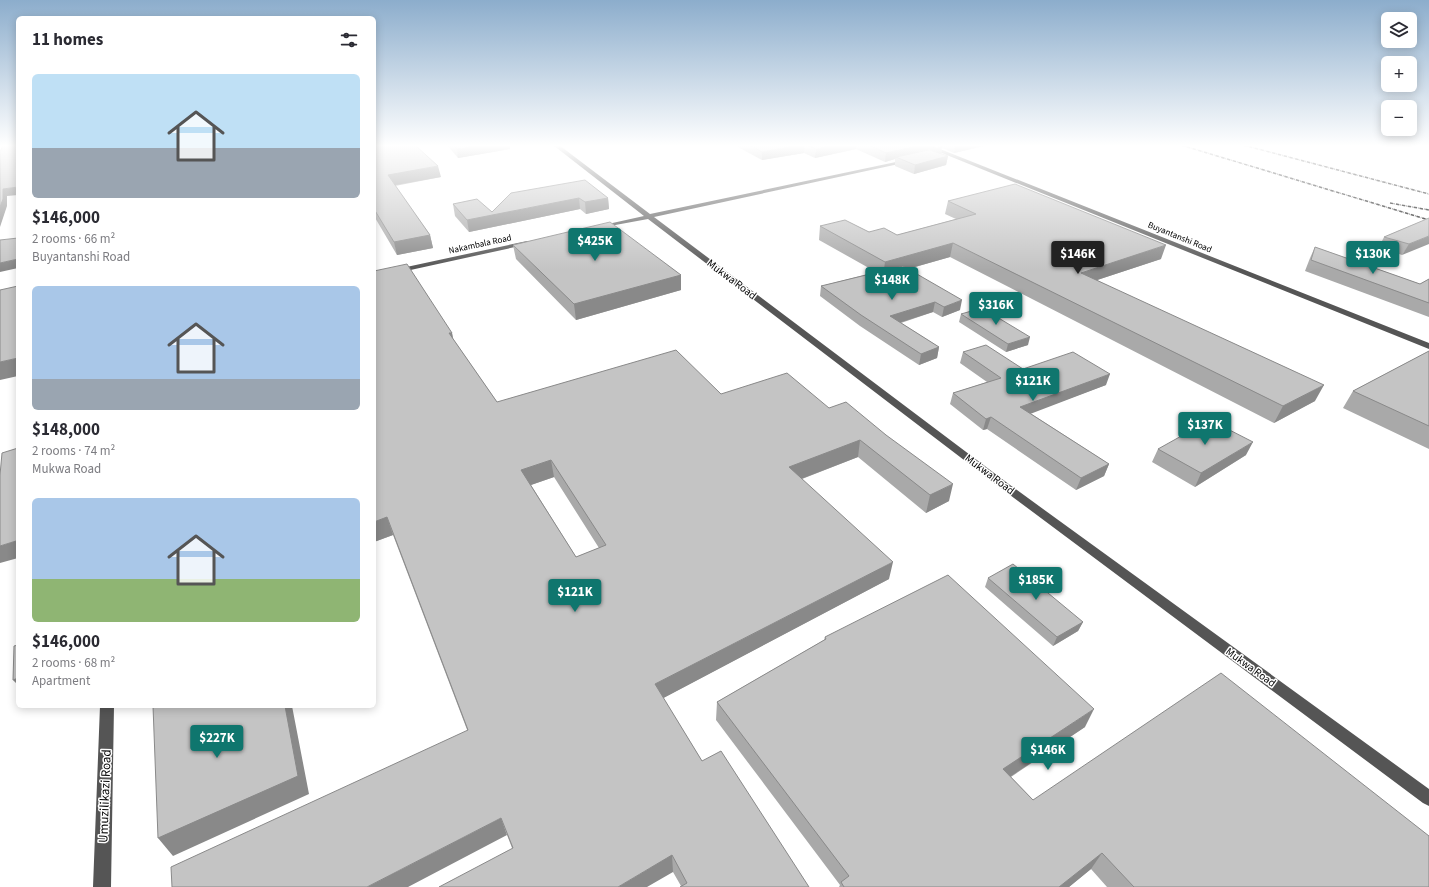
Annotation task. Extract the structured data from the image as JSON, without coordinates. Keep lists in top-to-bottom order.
{
  "streets": {
    "street": [
      "Buyantanshi Road",
      "Nakambala Road",
      "Mukwa Road",
      "Umuzilikazi Road"
    ]
  },
  "page": {
    "map_buttons": ["+", "−"],
    "heading": "11 homes",
    "list": [
      {
        "name": "$146,000",
        "note": "2 rooms · 66 m² · Buyantanshi Road"
      },
      {
        "name": "$148,000",
        "note": "2 rooms · 74 m² · Mukwa Road"
      },
      {
        "name": "$146,000",
        "note": "2 rooms · 68 m² · Apartment"
      }
    ],
    "price": [
      "$425K",
      "$146K",
      "$130K",
      "$148K",
      "$316K",
      "$121K",
      "$137K",
      "$185K",
      "$121K",
      "$227K",
      "$146K"
    ]
  }
}
